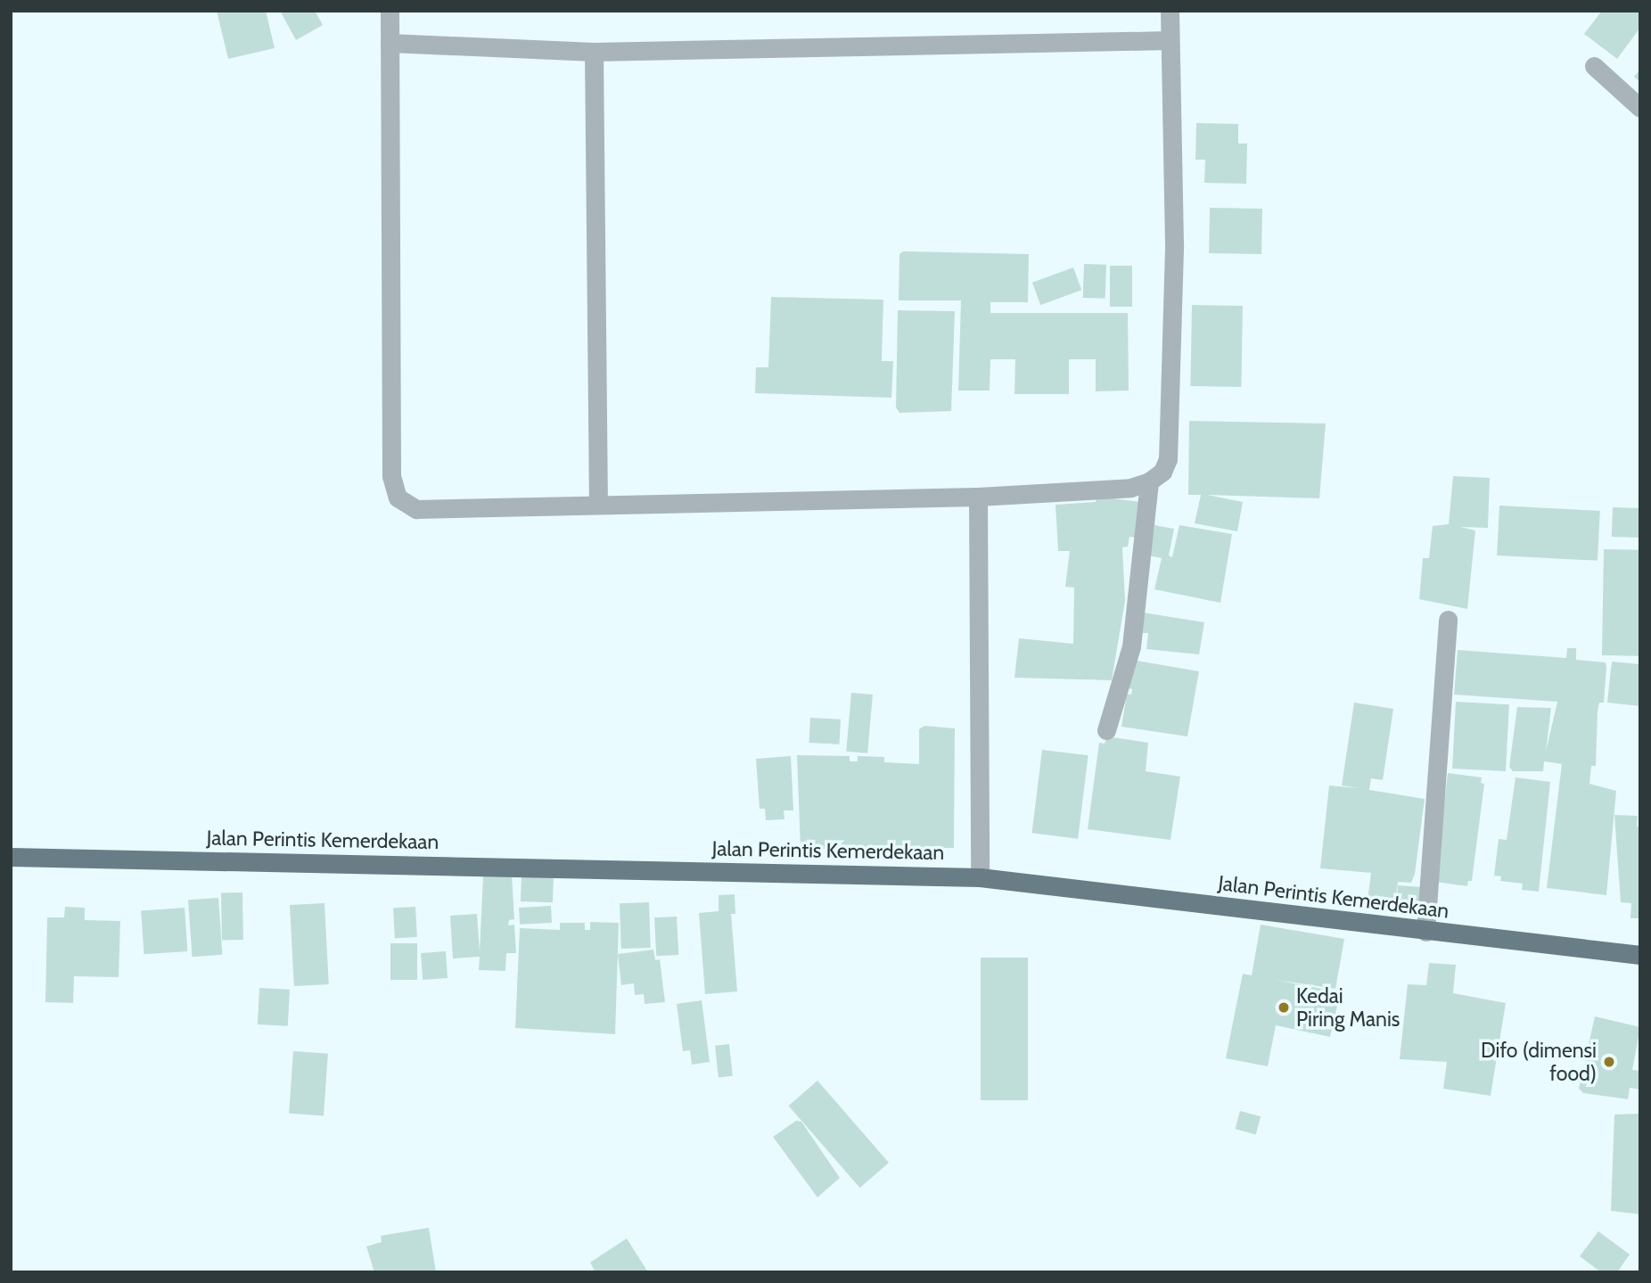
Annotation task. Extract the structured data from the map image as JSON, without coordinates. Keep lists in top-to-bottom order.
{
  "streets": {
    "main road": ["Jalan Perintis Kemerdekaan"]
  },
  "places": ["Kedai Piring Manis", "Difo (dimensi food)"]
}
